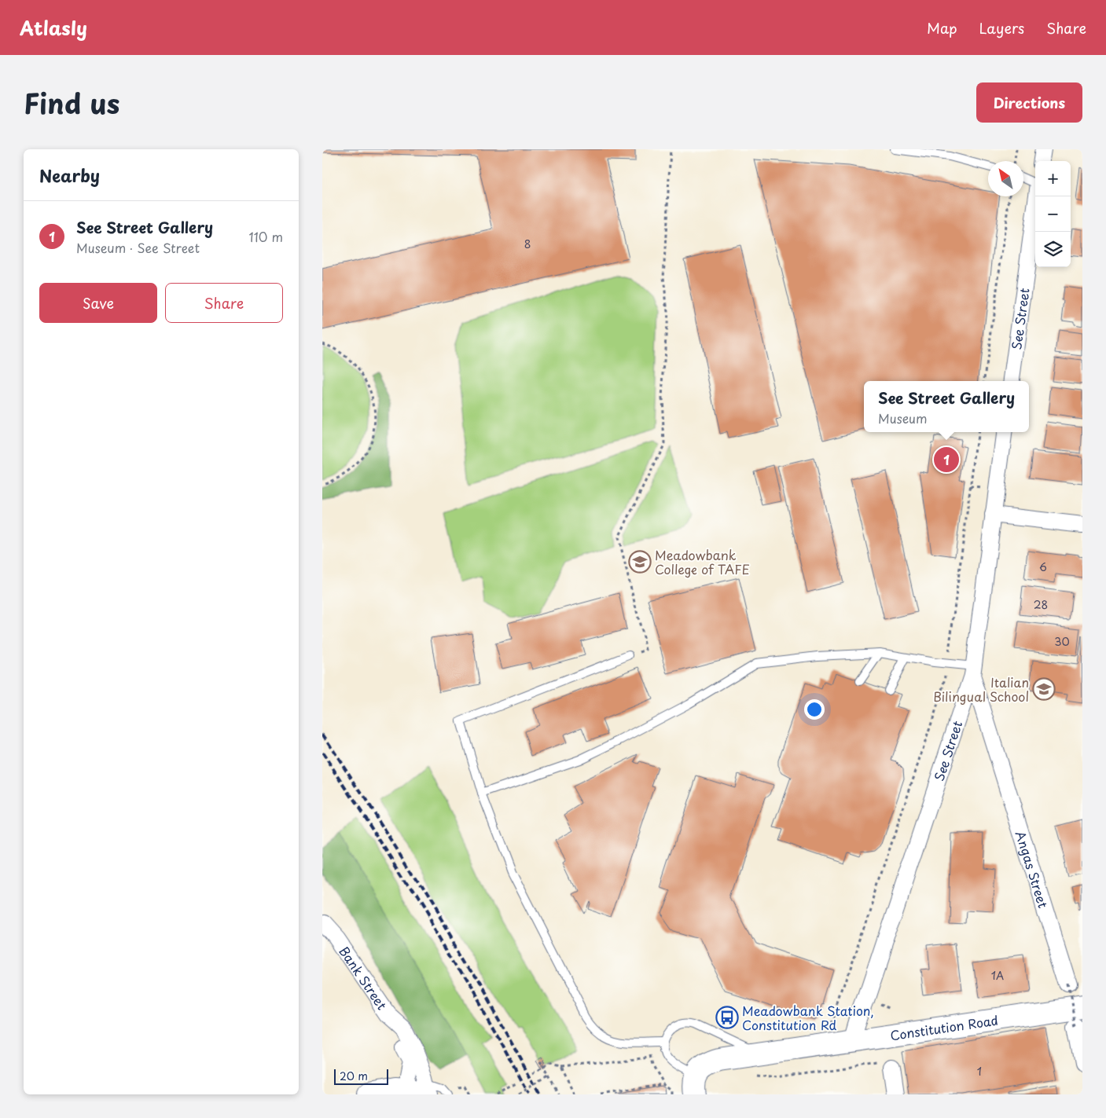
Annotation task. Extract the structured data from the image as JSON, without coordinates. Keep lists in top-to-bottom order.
{
  "streets": {
    "main road": ["Constitution Road"],
    "street": ["See Street", "Angas Street", "Bank Street"]
  },
  "crossings": [
    ["See Street", "Angas Street"],
    ["See Street", "Constitution Road"]
  ],
  "places": {
    "school or university": ["Meadowbank College of TAFE", "Italian Bilingual School"],
    "bus stop": ["Meadowbank Station, Constitution Rd"]
  },
  "house_numbers": [
    "8",
    "6",
    "28",
    "30",
    "1A",
    "1"
  ],
  "scale_bar": "20 m",
  "north": "top left",
  "page": {
    "header": "Atlasly",
    "nav": ["Map", "Layers", "Share"],
    "title": "Find us",
    "buttons": [
      "Directions",
      ["Save", "Share"]
    ],
    "heading": "Nearby",
    "map_buttons": ["+", "−"],
    "list": [
      {
        "mark": "1",
        "name": "See Street Gallery",
        "note": "Museum · See Street",
        "value": "110 m"
      }
    ],
    "popup": ["See Street Gallery", "Museum"],
    "pins": "1",
    "scale": "20 m"
  }
}
